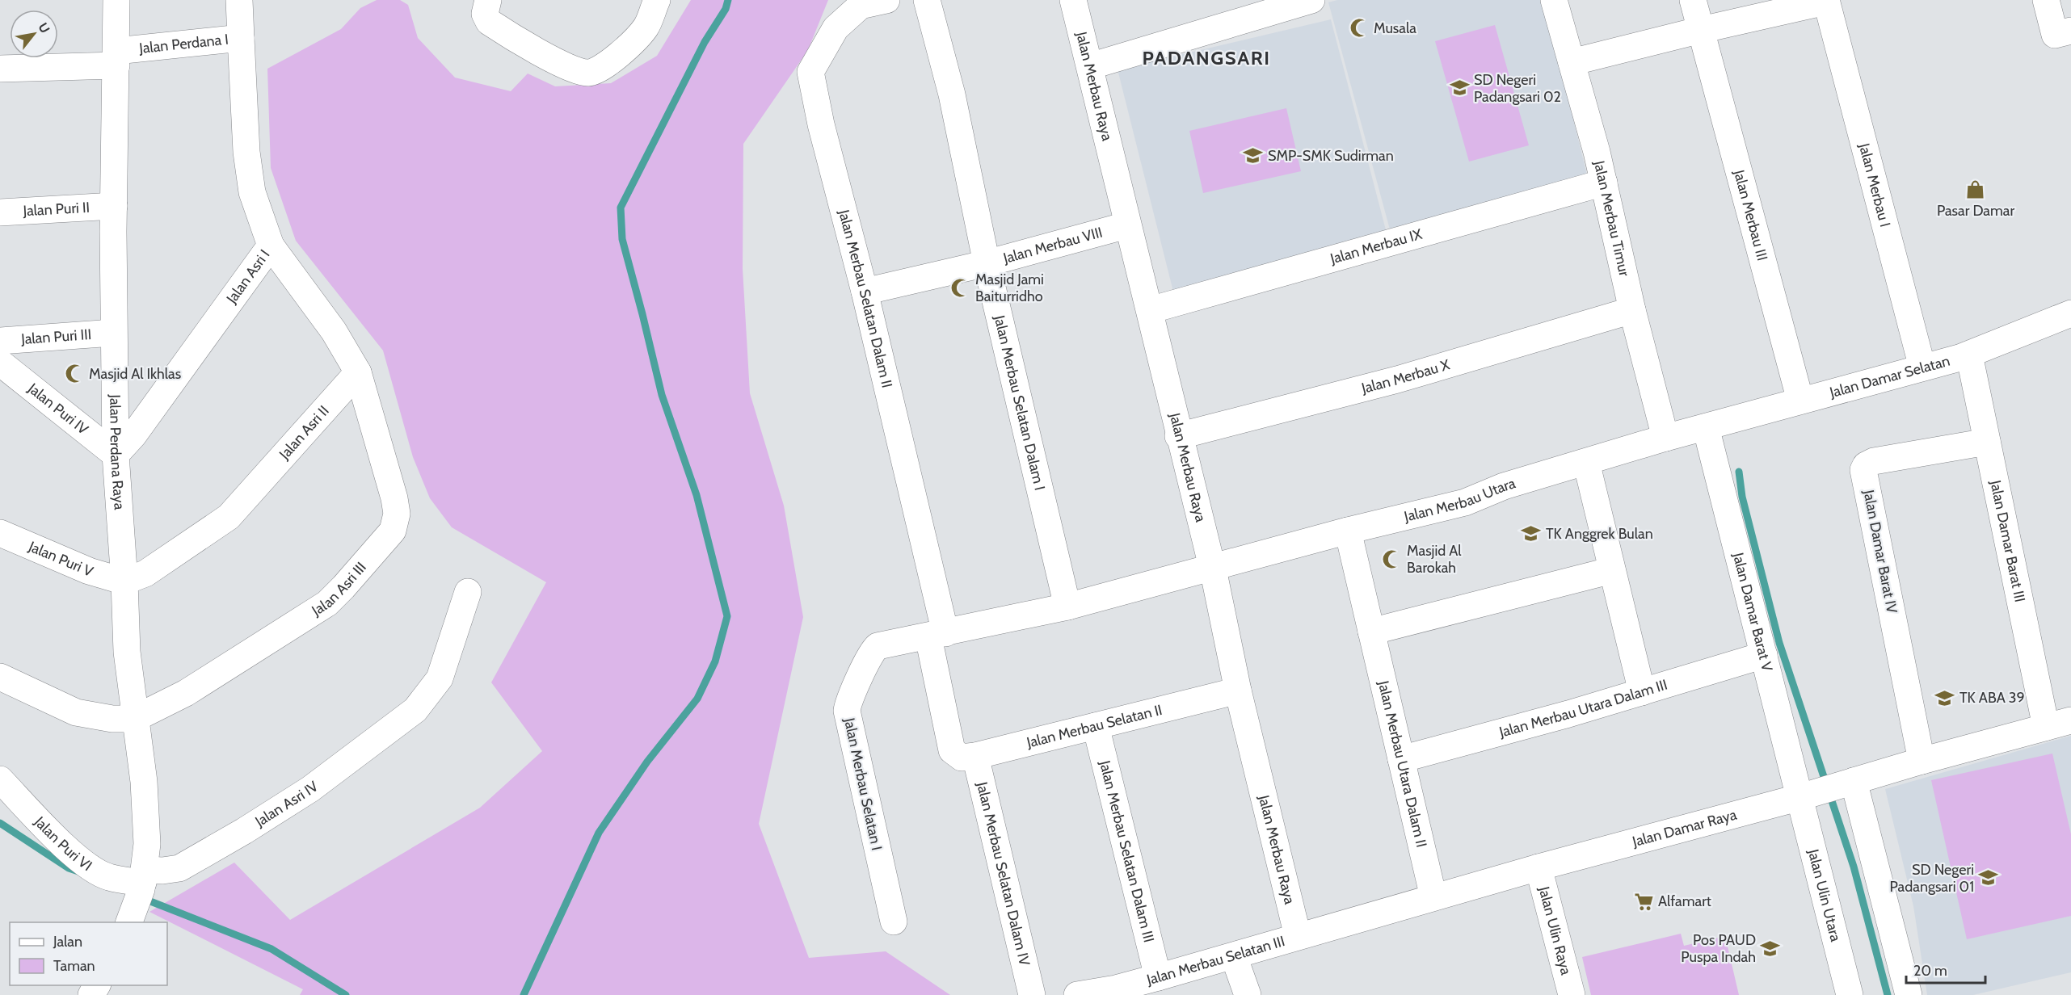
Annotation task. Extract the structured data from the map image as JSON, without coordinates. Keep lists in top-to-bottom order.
{
  "streets": {
    "street": [
      "Jalan Perdana I",
      "Jalan Merbau Raya",
      "Jalan Merbau I",
      "Jalan Puri II",
      "Jalan Merbau III",
      "Jalan Merbau Timur",
      "Jalan Merbau VIII",
      "Jalan Merbau IX",
      "Jalan Asri I",
      "Jalan Merbau Selatan Dalam II",
      "Jalan Puri III",
      "Jalan Merbau X",
      "Jalan Damar Selatan",
      "Jalan Merbau Selatan Dalam I",
      "Jalan Puri IV",
      "Jalan Asri II",
      "Jalan Perdana Raya",
      "Jalan Merbau Utara",
      "Jalan Damar Barat III",
      "Jalan Damar Barat IV",
      "Jalan Puri V",
      "Jalan Asri III",
      "Jalan Damar Barat V",
      "Jalan Merbau Utara Dalam III",
      "Jalan Merbau Selatan II",
      "Jalan Merbau Utara Dalam II",
      "Jalan Merbau Selatan I",
      "Jalan Asri IV",
      "Jalan Damar Raya",
      "Jalan Puri VI",
      "Jalan Merbau Selatan Dalam III",
      "Jalan Merbau Selatan Dalam IV",
      "Jalan Ulin Utara",
      "Jalan Ulin Raya",
      "Jalan Merbau Selatan III"
    ]
  },
  "crossings": [
    ["Jalan Perdana I", "Jalan Asri I"],
    ["Jalan Perdana I", "Jalan Perdana Raya"],
    ["Jalan Merbau Raya", "Jalan Merbau VIII"],
    ["Jalan Merbau Raya", "Jalan Merbau IX"],
    ["Jalan Merbau Raya", "Jalan Merbau X"],
    ["Jalan Merbau Raya", "Jalan Merbau Utara"],
    ["Jalan Merbau Raya", "Jalan Merbau Selatan II"],
    ["Jalan Merbau Raya", "Jalan Merbau Selatan I"],
    ["Jalan Merbau Raya", "Jalan Damar Raya"],
    ["Jalan Merbau Raya", "Jalan Merbau Selatan III"],
    ["Jalan Merbau I", "Jalan Merbau III"],
    ["Jalan Merbau I", "Jalan Damar Selatan"],
    ["Jalan Puri II", "Jalan Perdana Raya"],
    ["Jalan Merbau III", "Jalan Damar Selatan"],
    ["Jalan Merbau Timur", "Jalan Merbau IX"],
    ["Jalan Merbau Timur", "Jalan Merbau X"],
    ["Jalan Merbau Timur", "Jalan Merbau Utara"],
    ["Jalan Merbau VIII", "Jalan Merbau Selatan Dalam II"],
    ["Jalan Merbau VIII", "Jalan Merbau Selatan Dalam I"],
    ["Jalan Asri I", "Jalan Puri IV"],
    ["Jalan Asri I", "Jalan Perdana Raya"],
    ["Jalan Merbau Selatan Dalam II", "Jalan Merbau Selatan I"],
    ["Jalan Puri III", "Jalan Perdana Raya"],
    ["Jalan Damar Selatan", "Jalan Merbau Utara"],
    ["Jalan Damar Selatan", "Jalan Damar Barat III"],
    ["Jalan Damar Selatan", "Jalan Damar Barat V"],
    ["Jalan Merbau Selatan Dalam I", "Jalan Merbau Selatan I"],
    ["Jalan Puri IV", "Jalan Perdana Raya"],
    ["Jalan Asri II", "Jalan Perdana Raya"],
    ["Jalan Asri II", "Jalan Puri V"],
    ["Jalan Asri II", "Jalan Asri III"],
    ["Jalan Perdana Raya", "Jalan Puri V"],
    ["Jalan Perdana Raya", "Jalan Asri III"],
    ["Jalan Perdana Raya", "Jalan Asri IV"],
    ["Jalan Perdana Raya", "Jalan Puri VI"],
    ["Jalan Merbau Utara", "Jalan Damar Barat V"],
    ["Jalan Merbau Utara", "Jalan Merbau Utara Dalam II"],
    ["Jalan Merbau Utara", "Jalan Merbau Selatan I"],
    ["Jalan Damar Barat III", "Jalan Damar Barat IV"],
    ["Jalan Damar Barat III", "Jalan Damar Raya"],
    ["Jalan Damar Barat IV", "Jalan Damar Raya"],
    ["Jalan Damar Barat V", "Jalan Merbau Utara Dalam III"],
    ["Jalan Damar Barat V", "Jalan Damar Raya"],
    ["Jalan Damar Barat V", "Jalan Ulin Utara"],
    ["Jalan Merbau Utara Dalam III", "Jalan Merbau Utara Dalam II"],
    ["Jalan Merbau Selatan II", "Jalan Merbau Selatan Dalam III"],
    ["Jalan Merbau Selatan II", "Jalan Merbau Selatan Dalam IV"],
    ["Jalan Merbau Utara Dalam II", "Jalan Damar Raya"],
    ["Jalan Asri IV", "Jalan Puri VI"],
    ["Jalan Damar Raya", "Jalan Ulin Utara"],
    ["Jalan Damar Raya", "Jalan Ulin Raya"],
    ["Jalan Damar Raya", "Jalan Merbau Selatan III"],
    ["Jalan Merbau Selatan Dalam III", "Jalan Merbau Selatan III"]
  ],
  "districts": ["PADANGSARI"],
  "places": {
    "mosque": [
      "Musala",
      "Masjid Jami Baiturridho",
      "Masjid Al Ikhlas",
      "Masjid Al Barokah"
    ],
    "school or university": [
      "SD Negeri Padangsari 02",
      "SMP-SMK Sudirman",
      "TK Anggrek Bulan",
      "TK ABA 39",
      "SD Negeri Padangsari 01",
      "Pos PAUD Puspa Indah"
    ],
    "shop": ["Pasar Damar"],
    "supermarket": ["Alfamart"]
  },
  "legend": ["Jalan", "Taman"],
  "scale_bar": "20 m",
  "north": "top right"
}
